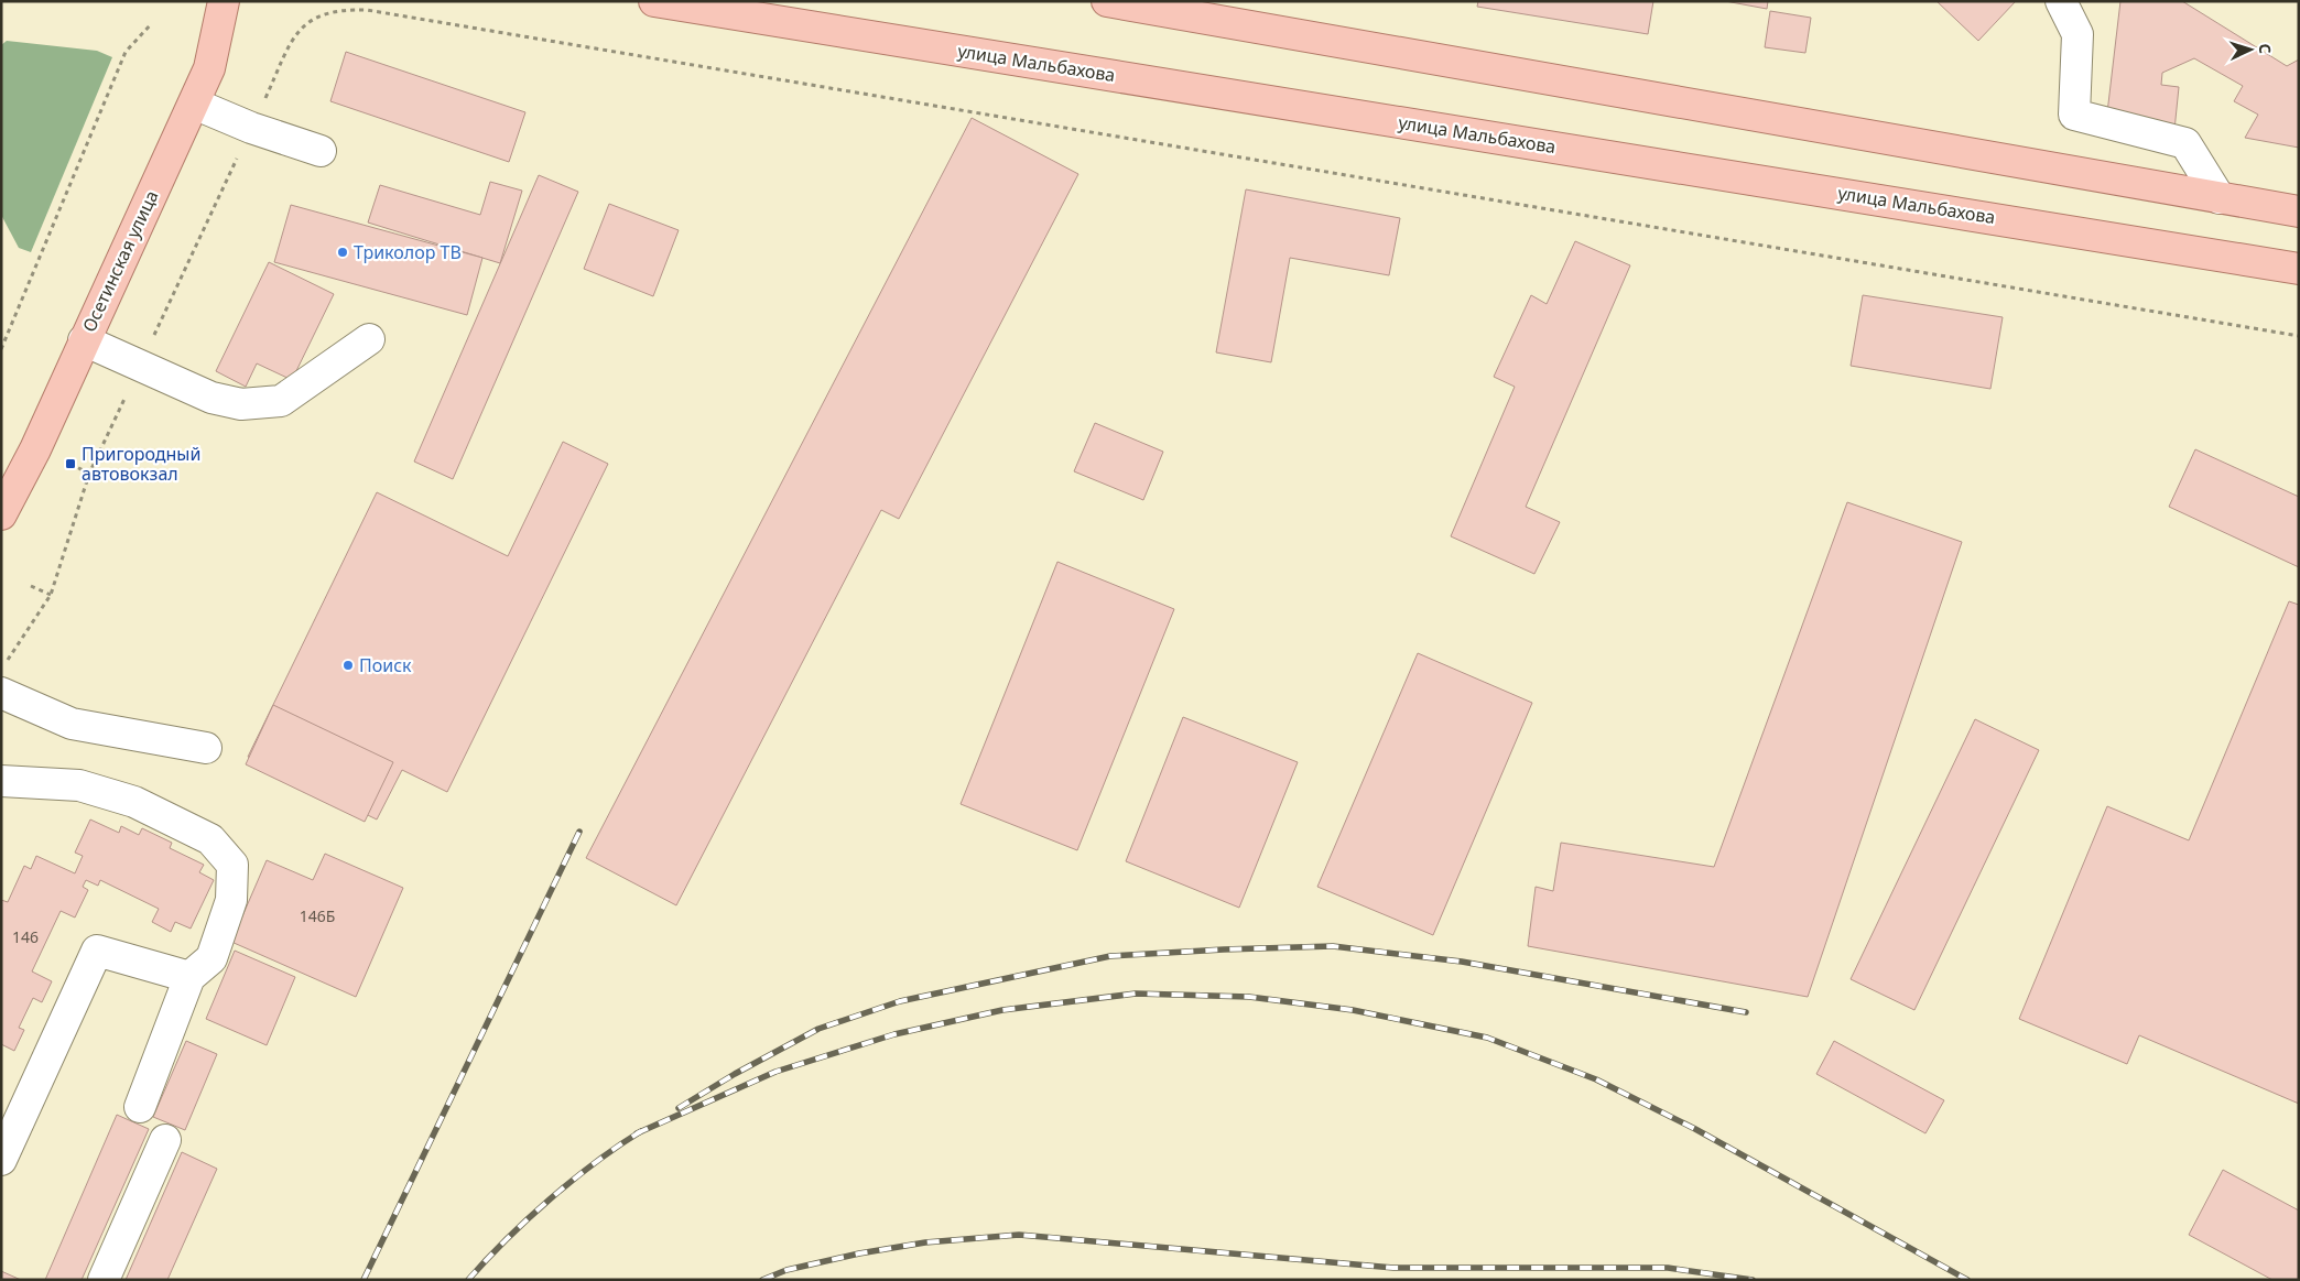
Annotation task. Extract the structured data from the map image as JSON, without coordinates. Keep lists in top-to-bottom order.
{
  "streets": {
    "main road": ["улица Мальбахова", "Осетинская улица"]
  },
  "places": {
    "other": ["Триколор ТВ", "Поиск"],
    "transit": ["Пригородный автовокзал"]
  },
  "house_numbers": ["146Б", "146"],
  "north": "right"
}
